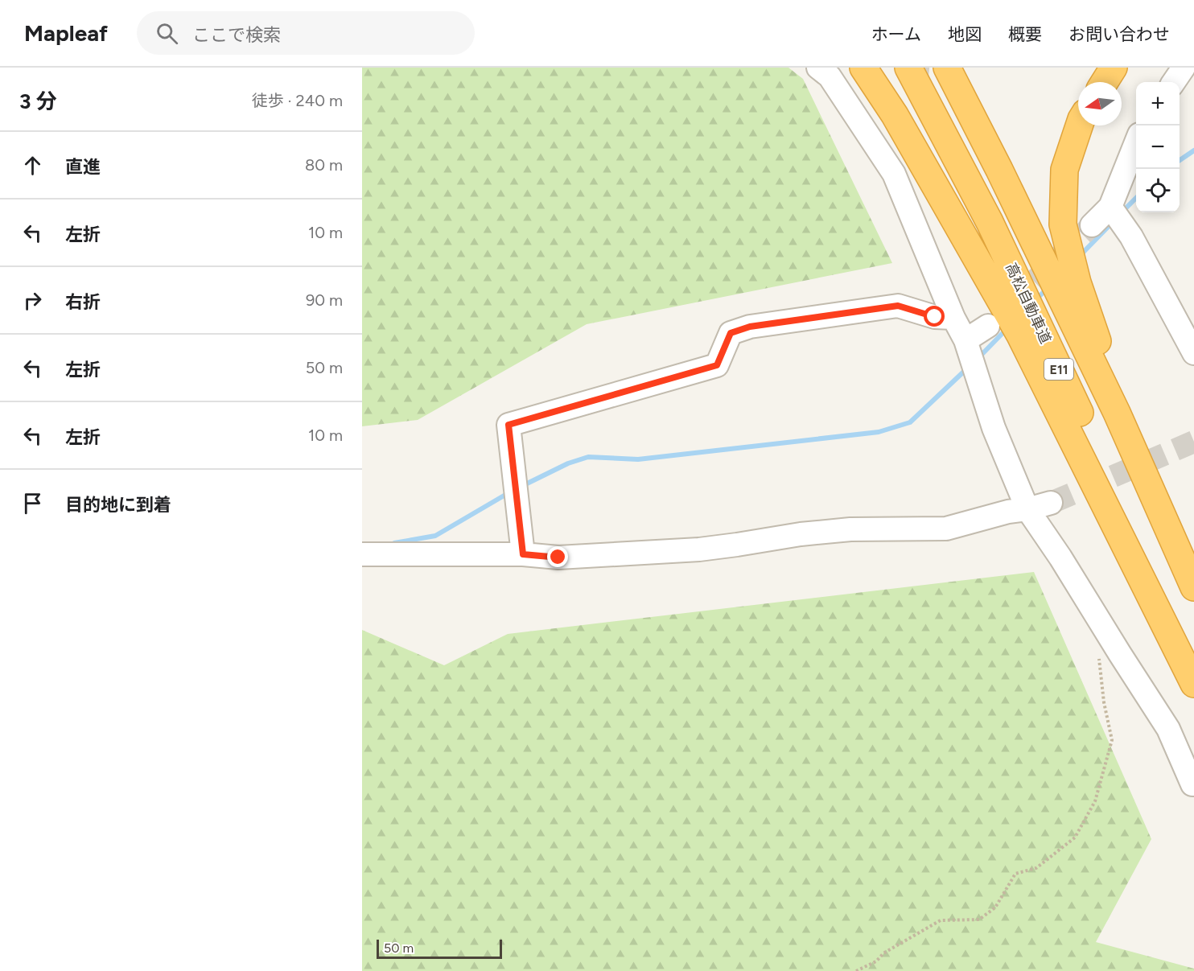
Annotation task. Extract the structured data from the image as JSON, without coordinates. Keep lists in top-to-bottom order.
{
  "streets": {
    "highway": ["高松自動車道", "E11"]
  },
  "scale_bar": "50 m",
  "north": "left",
  "page": {
    "header": "Mapleaf",
    "search": "ここで検索",
    "nav": [
      "ホーム",
      "地図",
      "概要",
      "お問い合わせ"
    ],
    "heading": ["3 分", "徒歩 · 240 m"],
    "map_buttons": ["+", "−"],
    "list": [
      ["直進", "80 m"],
      ["左折", "10 m"],
      ["右折", "90 m"],
      ["左折", "50 m"],
      ["左折", "10 m"],
      "目的地に到着"
    ],
    "scale": "50 m"
  }
}
